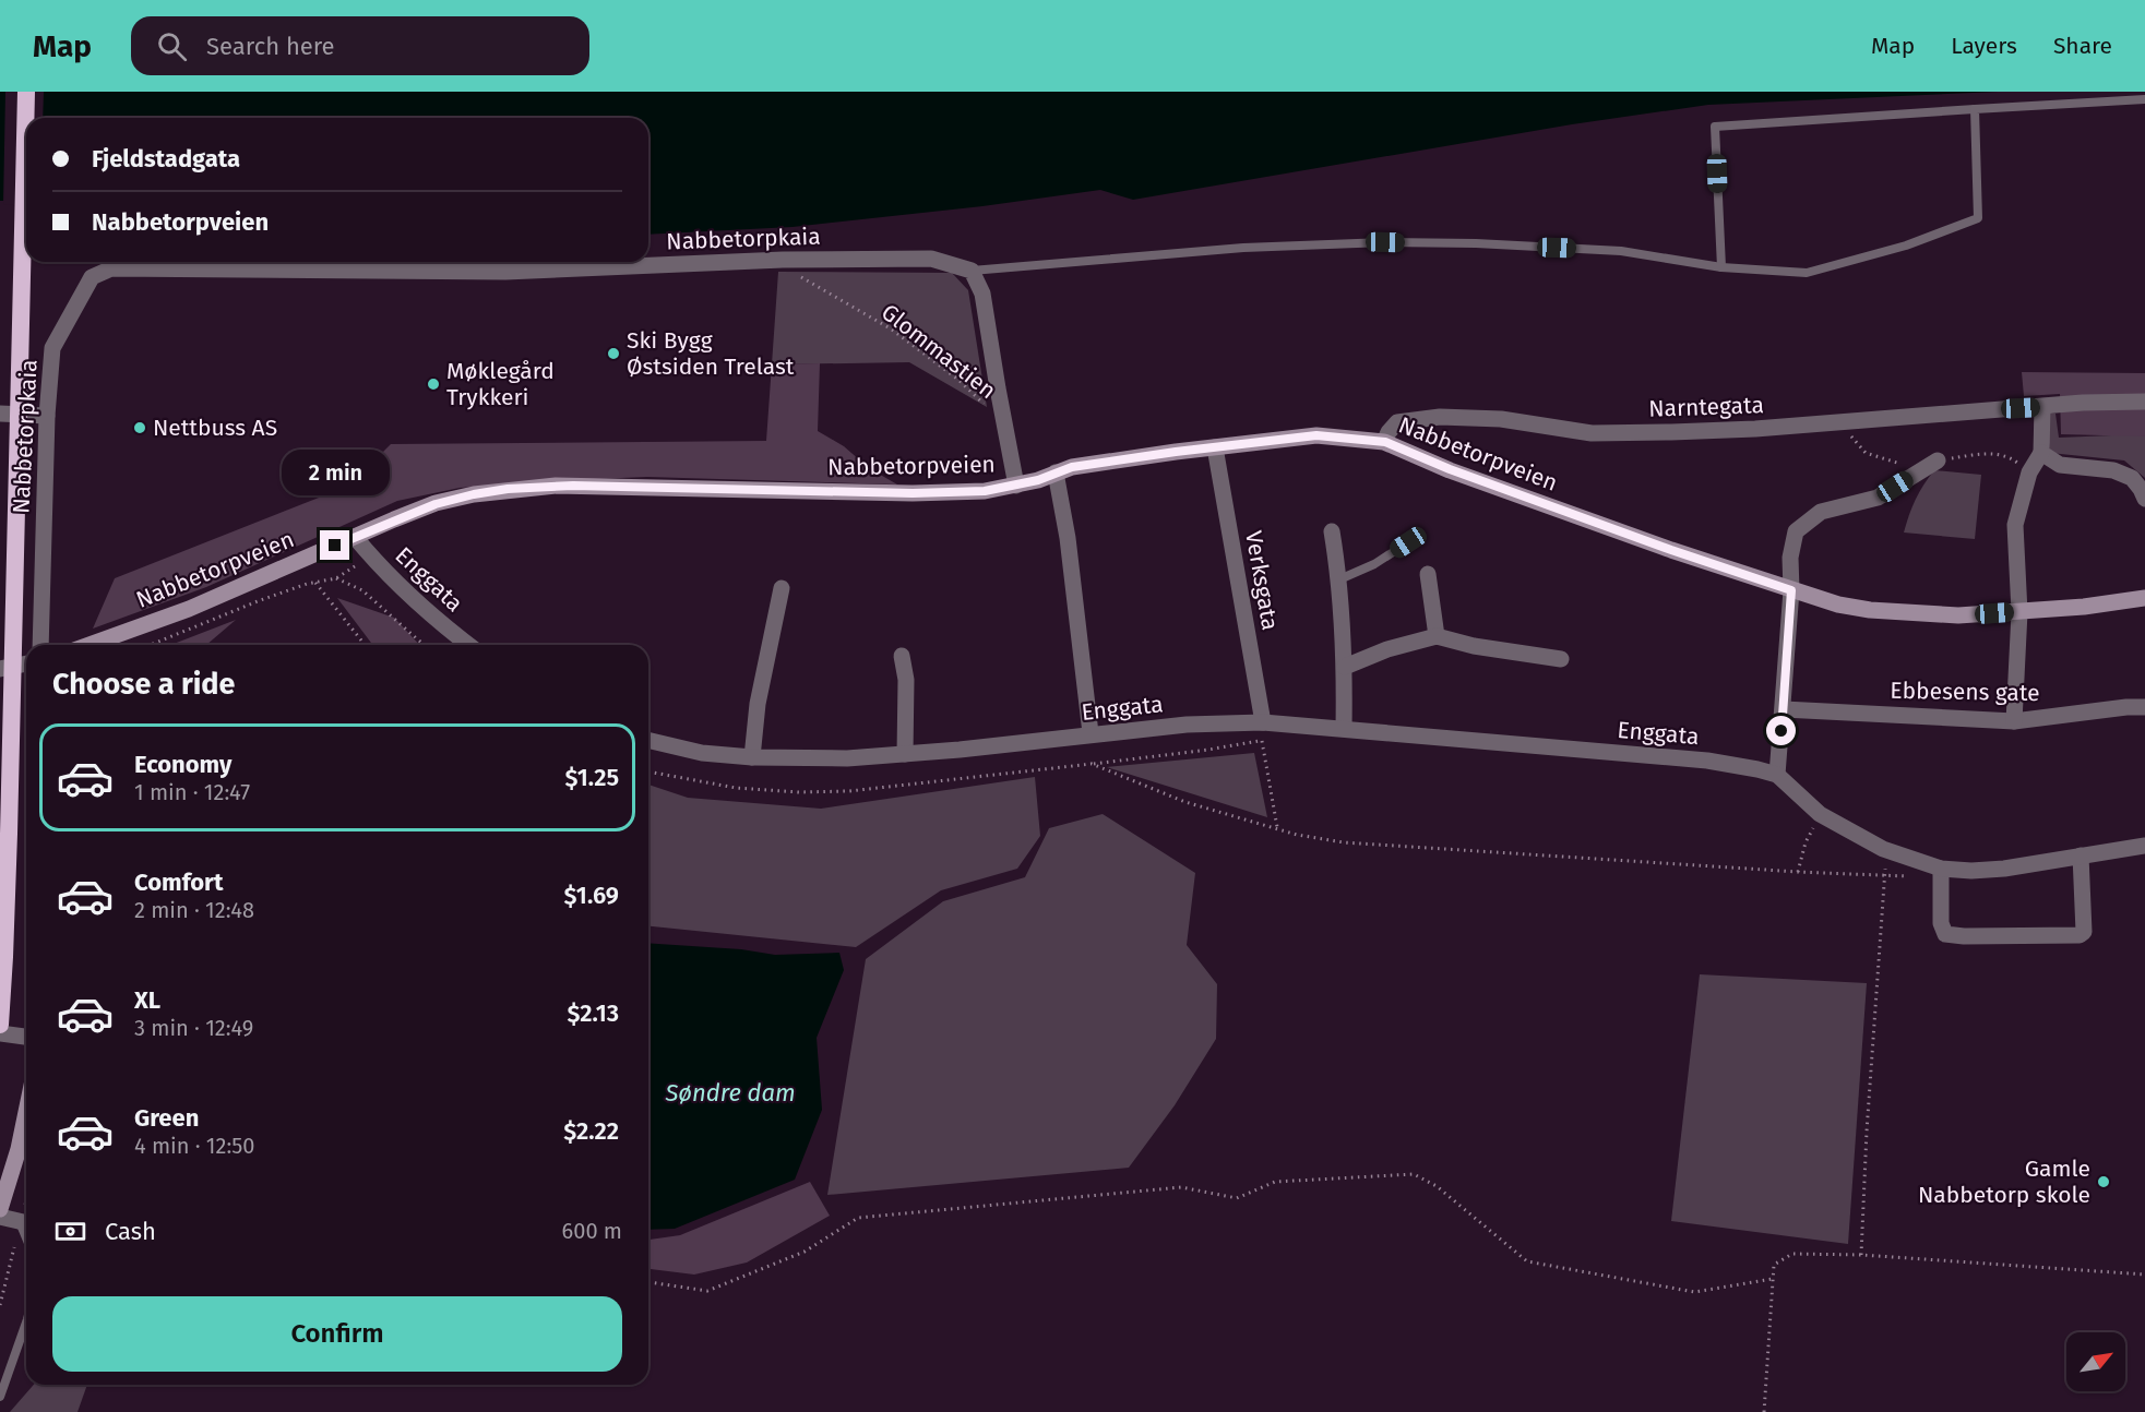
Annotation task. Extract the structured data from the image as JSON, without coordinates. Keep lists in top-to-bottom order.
{
  "streets": {
    "main road": ["Nabbetorpveien"],
    "street": [
      "Nabbetorpkaia",
      "Narntegata",
      "Enggata",
      "Verksgata",
      "Ebbesens gate"
    ],
    "path": ["Glommastien"]
  },
  "crossings": [
    ["Nabbetorpkaia", "Glommastien"],
    ["Narntegata", "Nabbetorpveien"],
    ["Nabbetorpveien", "Enggata"],
    ["Nabbetorpveien", "Verksgata"],
    ["Enggata", "Verksgata"]
  ],
  "water": ["Søndre dam"],
  "places": [
    "Ski Bygg Østsiden Trelast",
    "Møklegård Trykkeri",
    "Nettbuss AS",
    "Gamle Nabbetorp skole"
  ],
  "north": "top right",
  "page": {
    "header": "Map",
    "search": "Search here",
    "nav": ["Map", "Layers", "Share"],
    "banner": ["Fjeldstadgata", "Nabbetorpveien"],
    "bubble": "2 min",
    "heading": "Choose a ride",
    "list": [
      {
        "name": "Economy",
        "note": "1 min · 12:47",
        "value": "$1.25"
      },
      {
        "name": "Comfort",
        "note": "2 min · 12:48",
        "value": "$1.69"
      },
      {
        "name": "XL",
        "note": "3 min · 12:49",
        "value": "$2.13"
      },
      {
        "name": "Green",
        "note": "4 min · 12:50",
        "value": "$2.22"
      }
    ],
    "pay": ["Cash", "600 m"],
    "buttons": "Confirm"
  }
}
